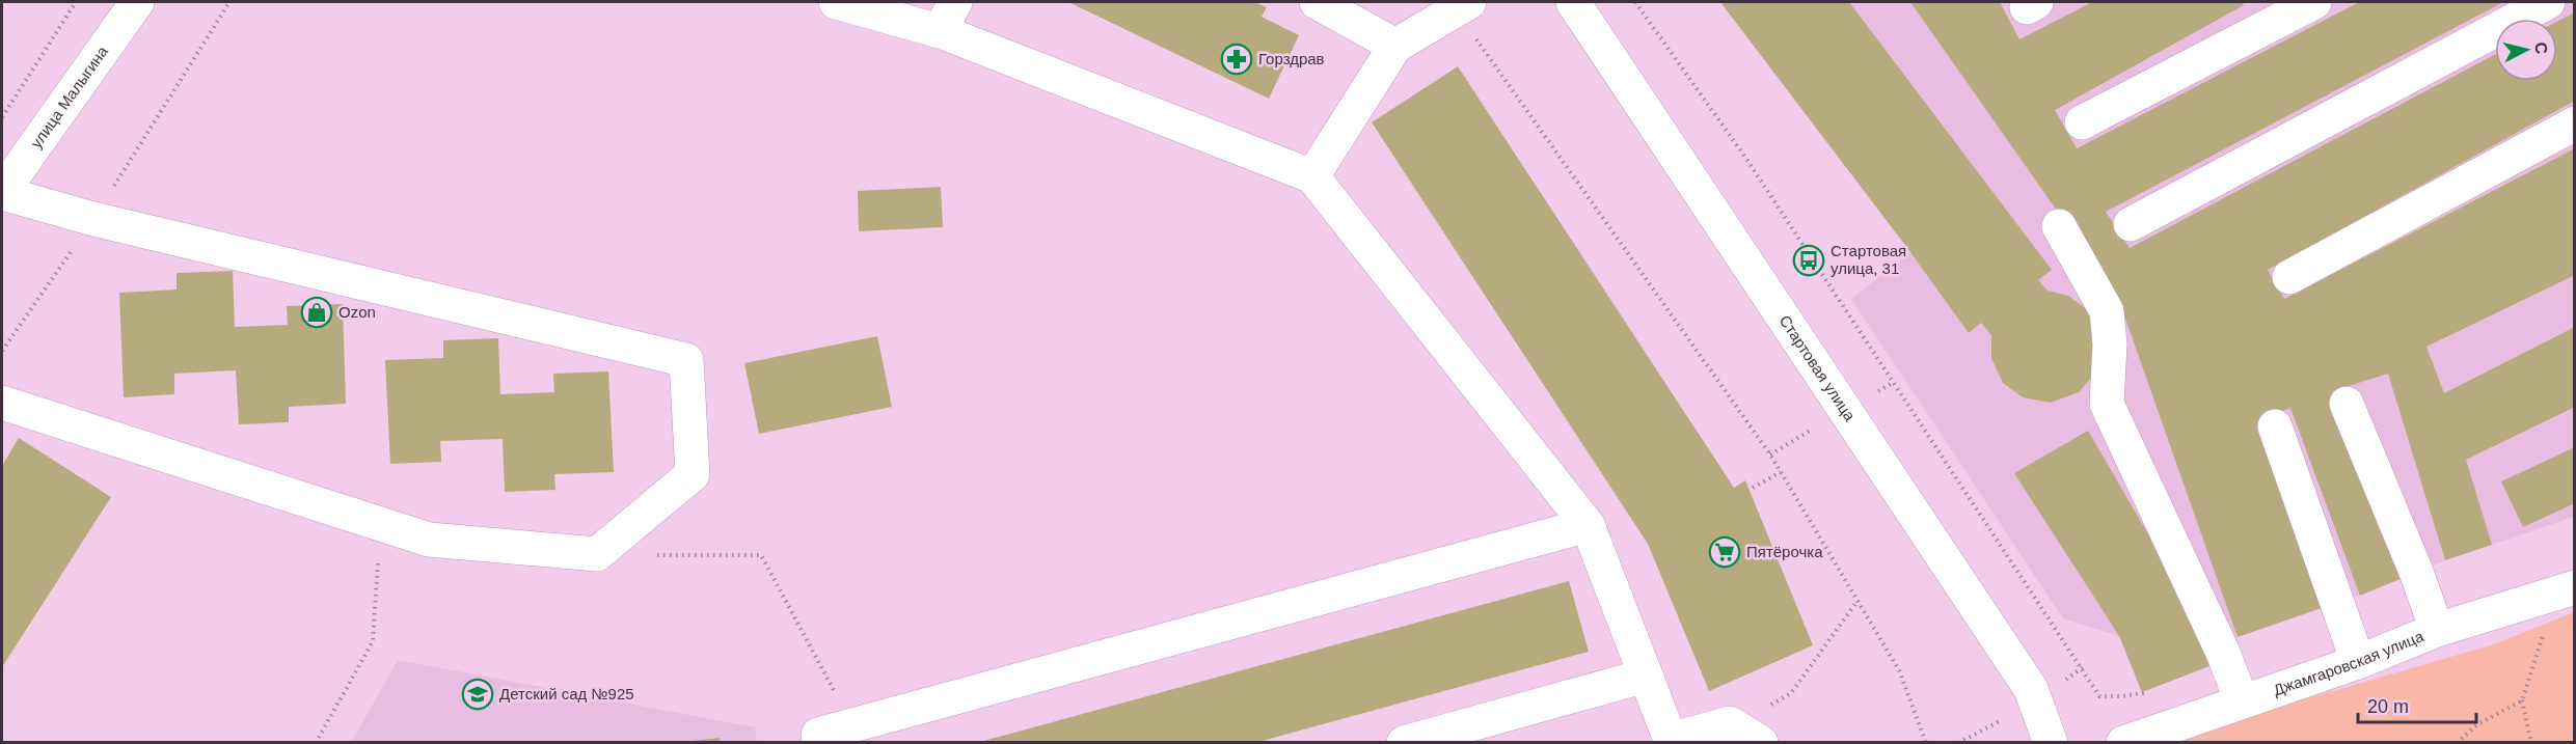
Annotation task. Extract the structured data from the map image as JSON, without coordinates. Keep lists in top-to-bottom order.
{
  "streets": {
    "street": ["улица Малыгина", "Стартовая улица", "Джамгаровская улица"]
  },
  "places": {
    "pharmacy": ["Горздрав"],
    "bus stop": ["Стартовая улица, 31"],
    "shop": ["Ozon"],
    "supermarket": ["Пятёрочка"],
    "school or university": ["Детский сад №925"]
  },
  "scale_bar": "20 m",
  "north": "right"
}
